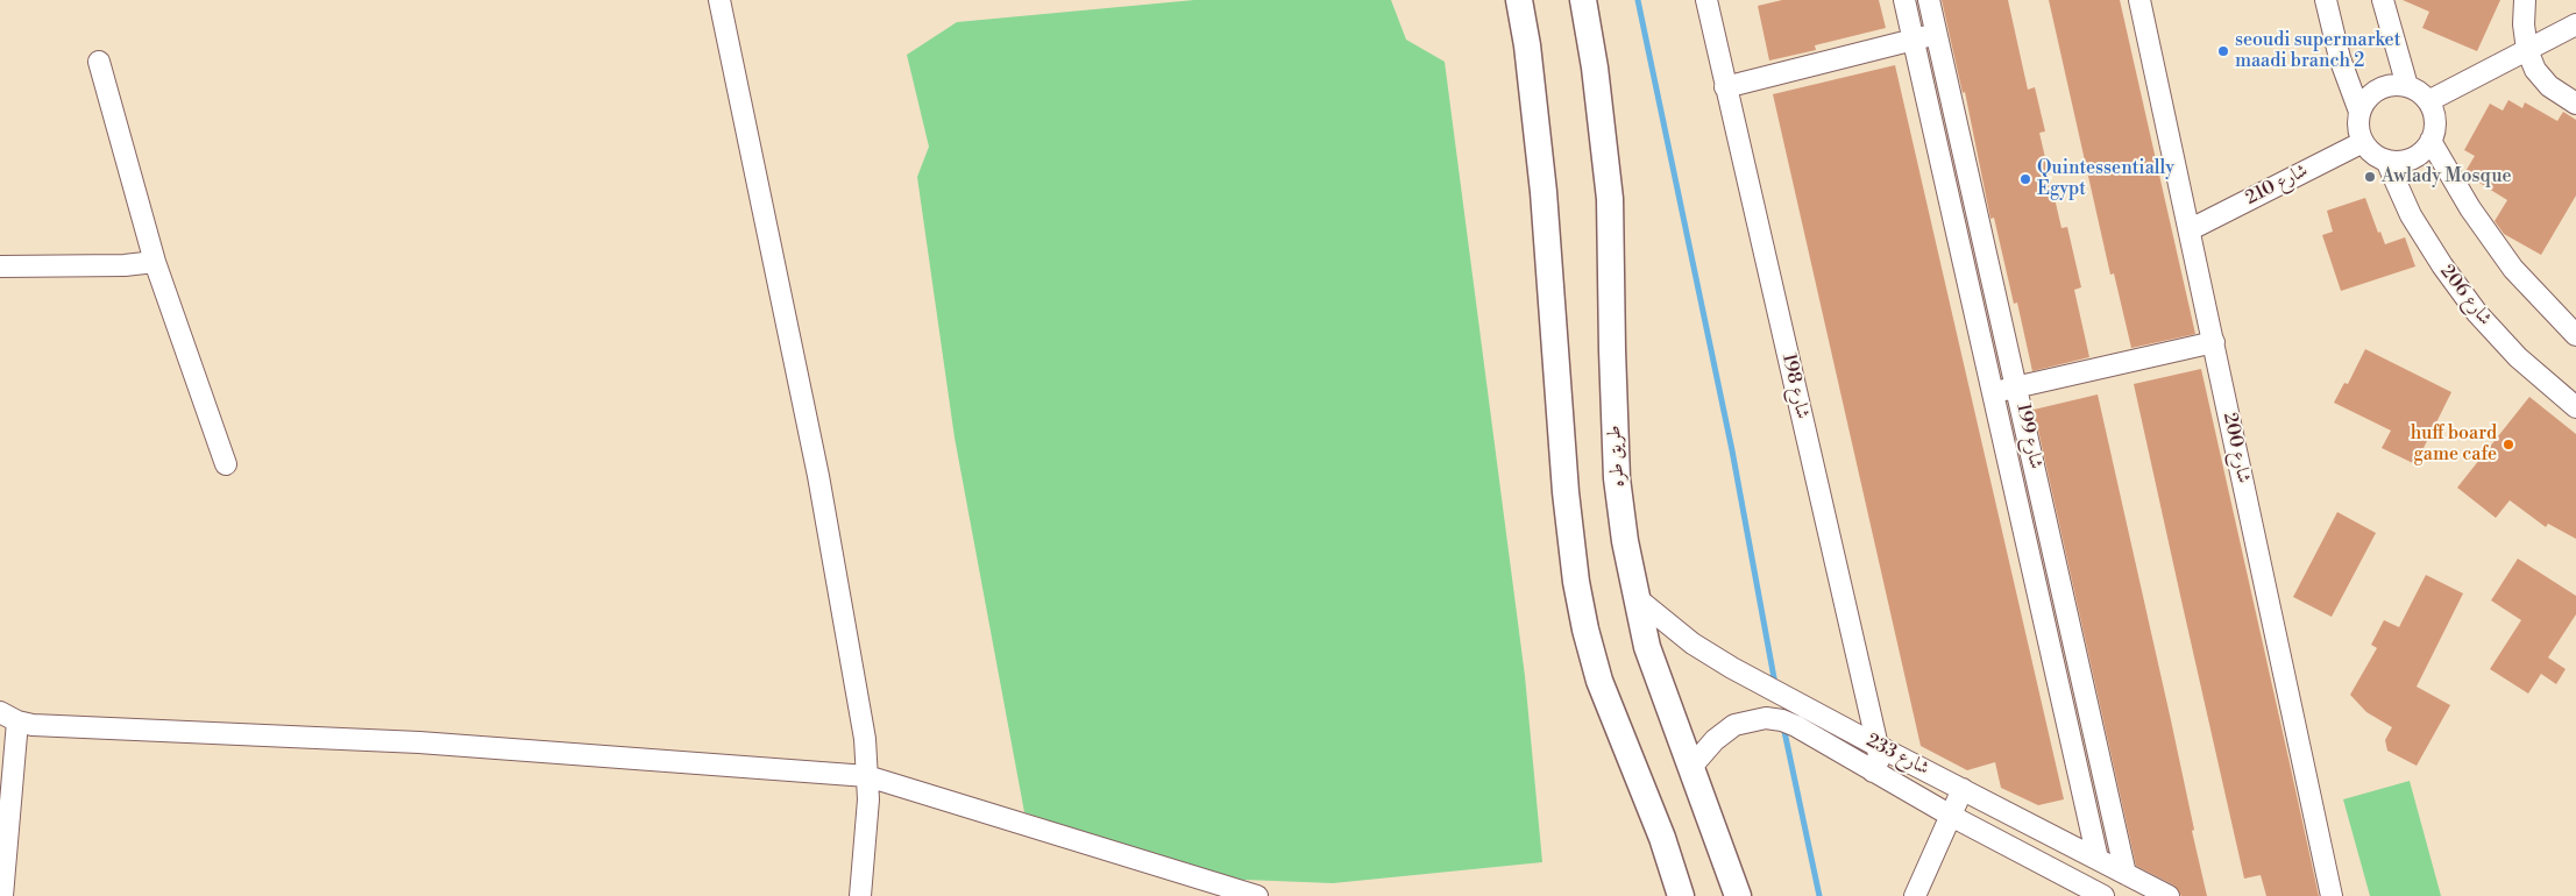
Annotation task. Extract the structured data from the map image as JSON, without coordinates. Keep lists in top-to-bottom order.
{
  "streets": {
    "main road": ["طريق طره"],
    "street": [
      "شارع 210",
      "شارع 206",
      "شارع 198",
      "شارع 199",
      "شارع 200",
      "شارع 233"
    ]
  },
  "crossings": [
    ["شارع 210", "شارع 206"],
    ["شارع 210", "شارع 200"],
    ["شارع 198", "شارع 233"],
    ["شارع 199", "شارع 233"],
    ["طريق طره", "شارع 233"]
  ],
  "places": [
    "seoudi supermarket maadi branch 2",
    "Awlady Mosque",
    "Quintessentially Egypt",
    "huff board game cafe"
  ]
}
